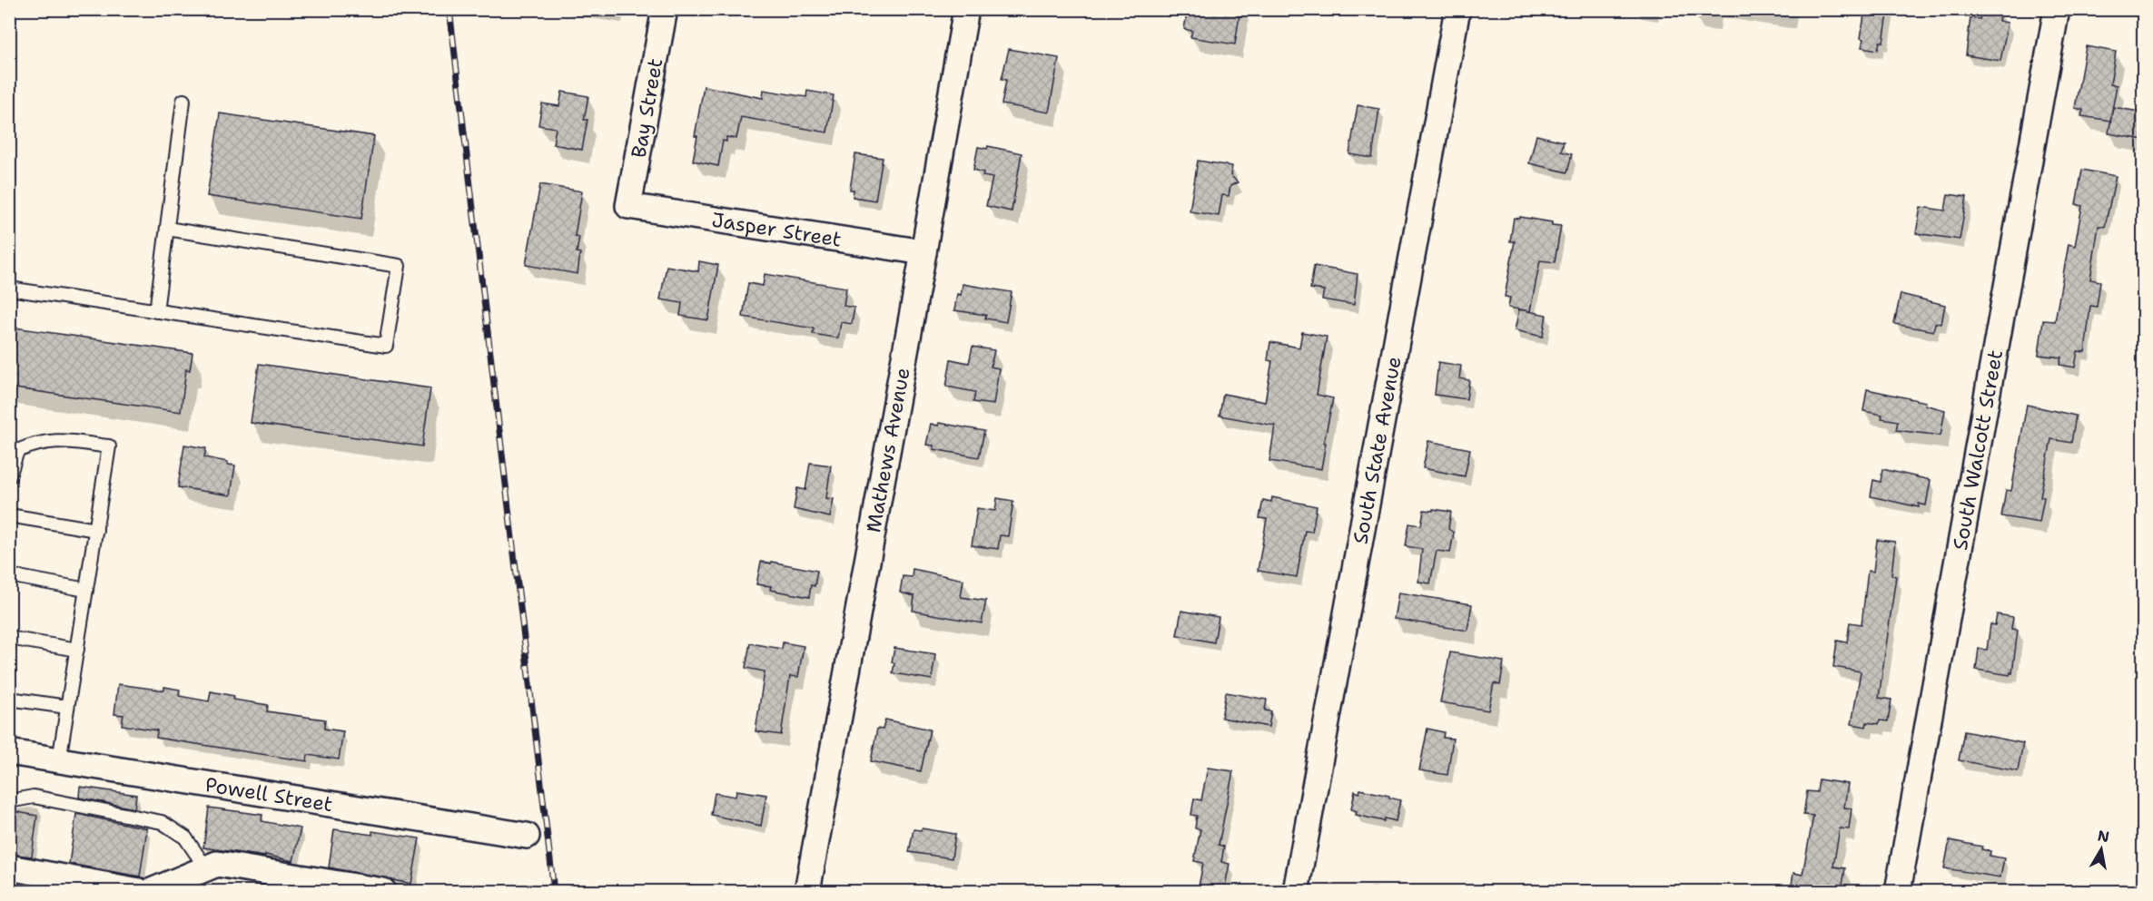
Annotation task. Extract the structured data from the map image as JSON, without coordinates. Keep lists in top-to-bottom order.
{
  "streets": {
    "street": [
      "Bay Street",
      "Jasper Street",
      "South State Avenue",
      "Mathews Avenue",
      "South Walcott Street",
      "Powell Street"
    ]
  },
  "crossings": [
    ["Bay Street", "Jasper Street"],
    ["Jasper Street", "Mathews Avenue"]
  ],
  "north": "top"
}
